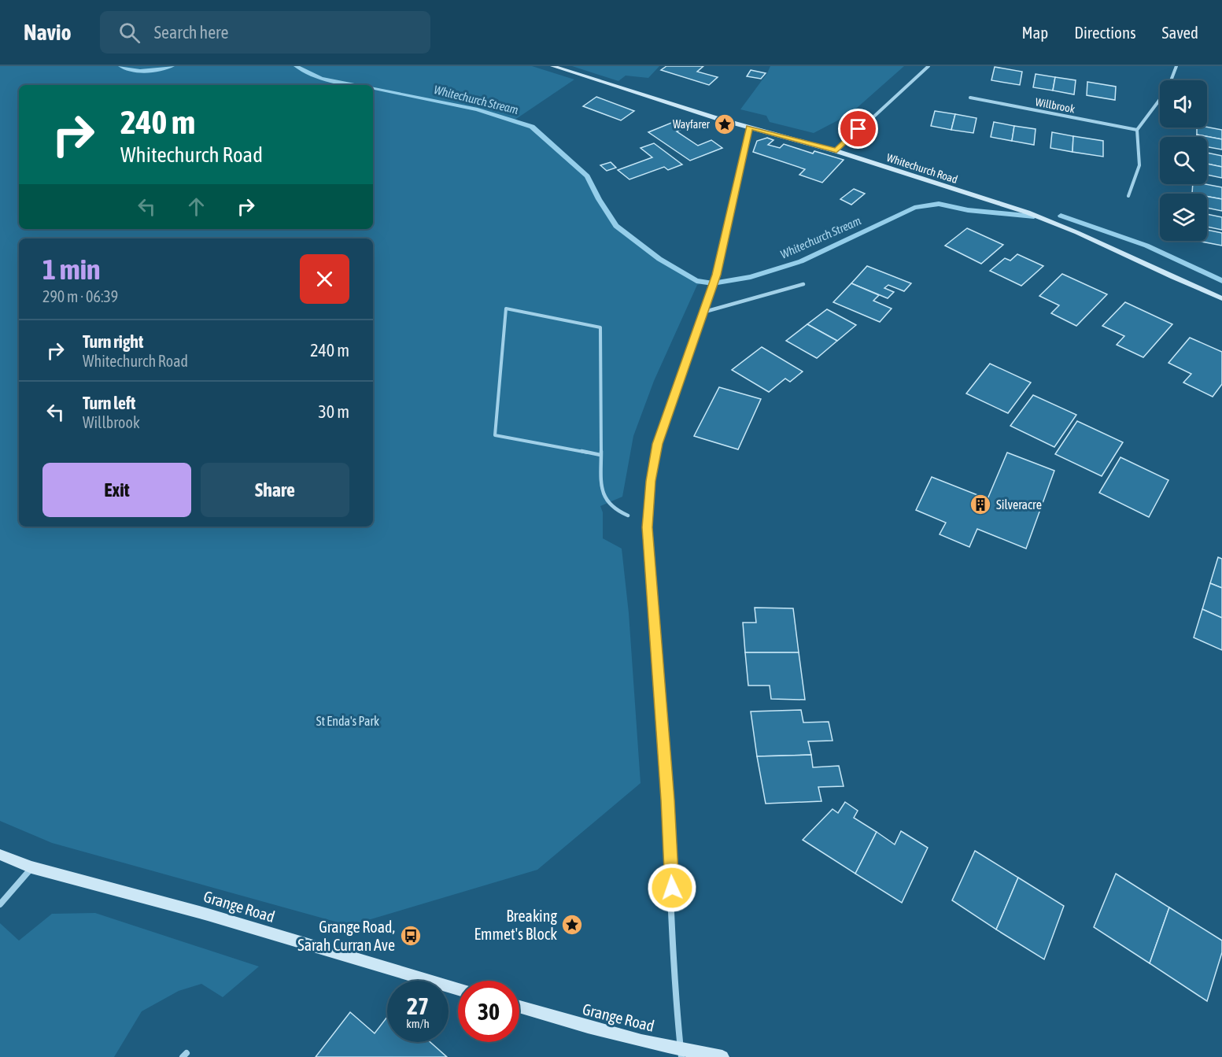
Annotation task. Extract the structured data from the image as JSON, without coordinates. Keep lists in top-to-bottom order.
{
  "streets": {
    "street": ["Willbrook", "Whitechurch Road", "Grange Road"]
  },
  "water": ["Whitechurch Stream"],
  "parks": ["St Enda's Park"],
  "places": {
    "place": ["Wayfarer", "Breaking Emmet's Block"],
    "building": ["Silveracre"],
    "bus stop": ["Grange Road, Sarah Curran Ave"]
  },
  "page": {
    "header": "Navio",
    "search": "Search here",
    "nav": ["Map", "Directions", "Saved"],
    "turn": ["240 m", "Whitechurch Road"],
    "heading": ["1 min", "290 m · 06:39"],
    "list": [
      {
        "name": "Turn right",
        "note": "Whitechurch Road",
        "value": "240 m"
      },
      {
        "name": "Turn left",
        "note": "Willbrook",
        "value": "30 m"
      }
    ],
    "buttons": ["Exit", "Share"],
    "speed": "27 km/h",
    "limit": "30"
  }
}
